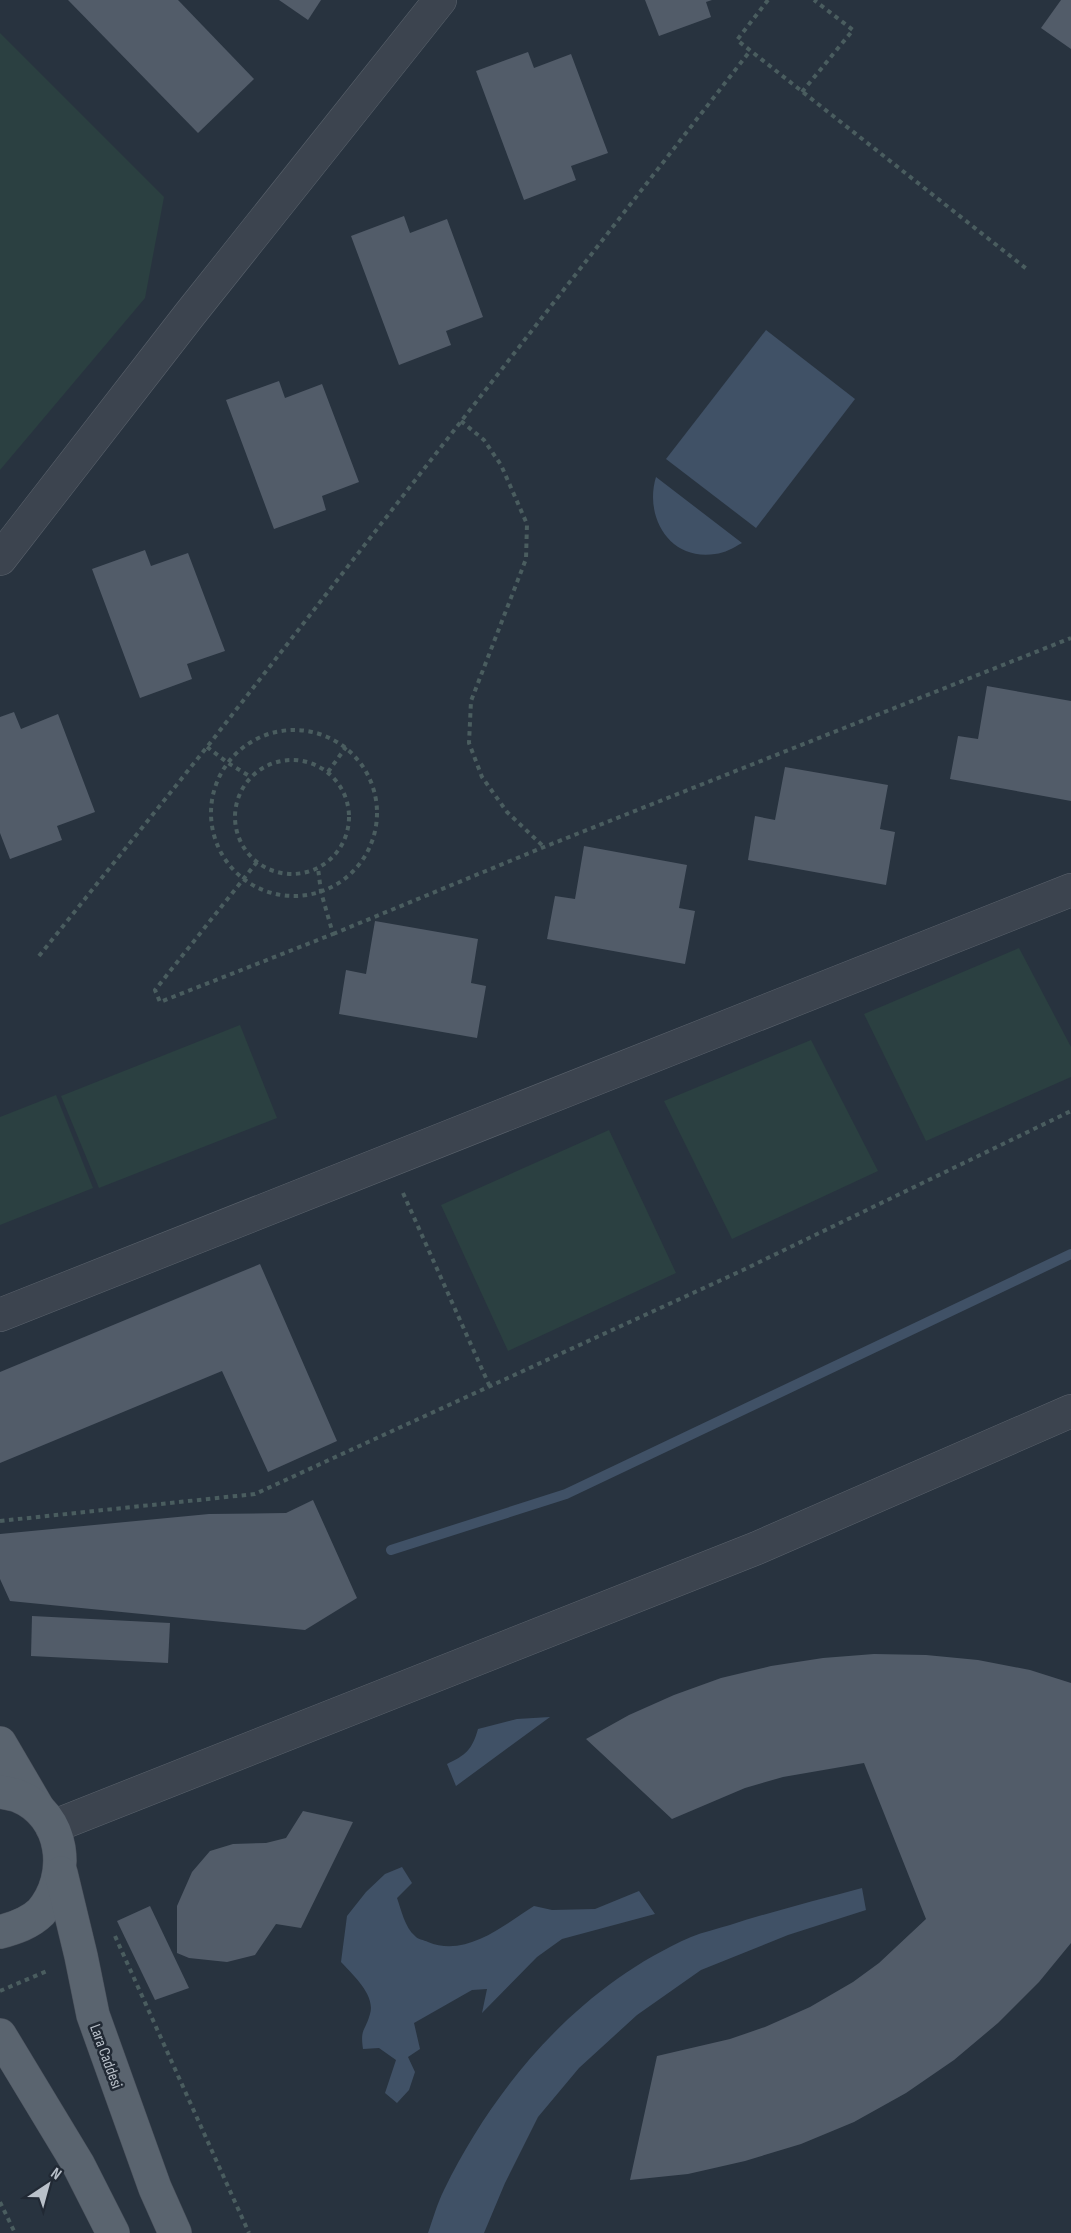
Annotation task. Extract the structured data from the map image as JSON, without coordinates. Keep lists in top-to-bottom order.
{
  "streets": {
    "main road": ["Lara Caddesi"]
  },
  "north": "top right"
}
